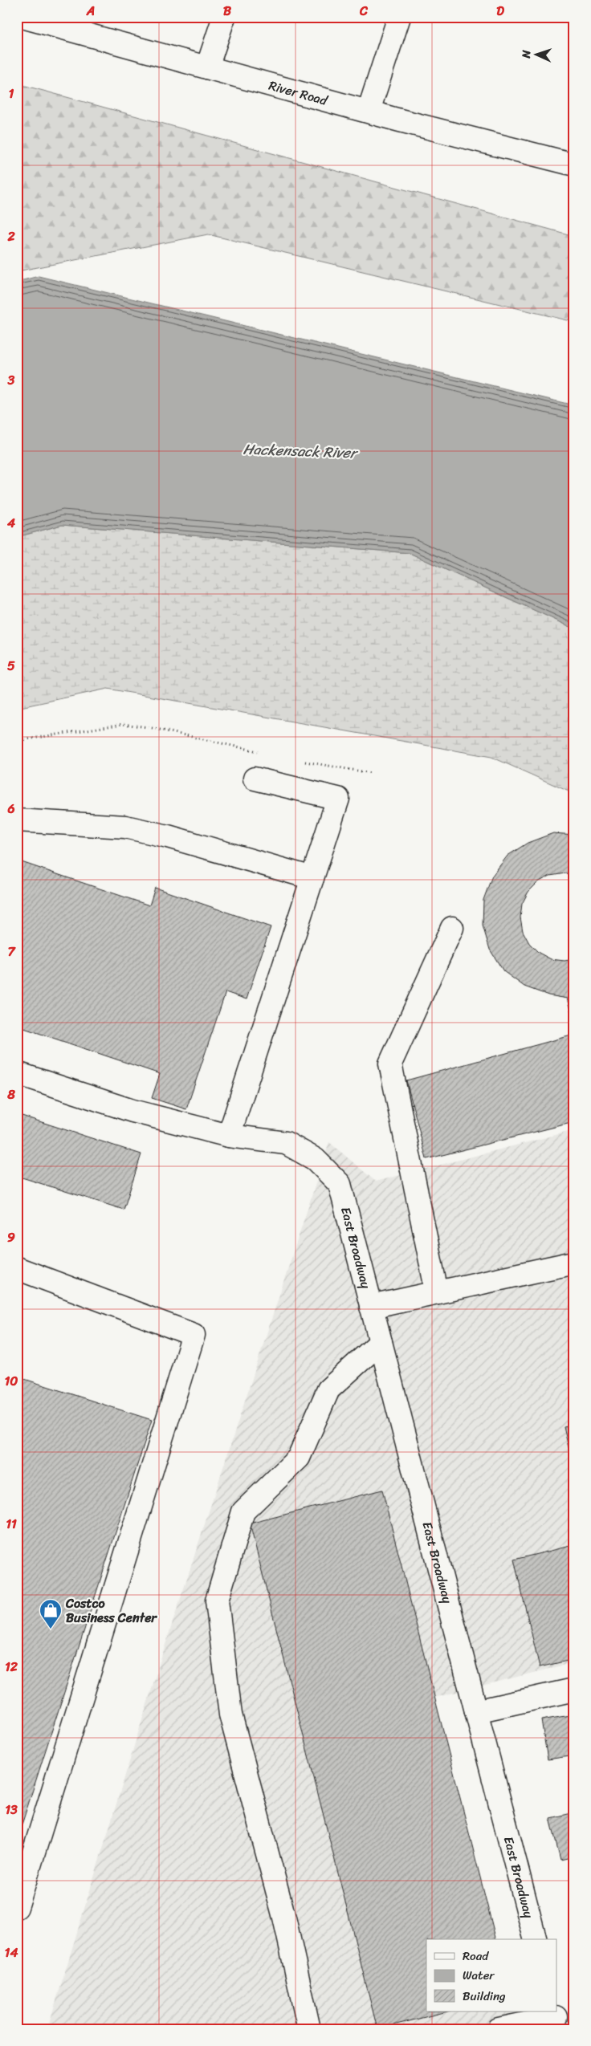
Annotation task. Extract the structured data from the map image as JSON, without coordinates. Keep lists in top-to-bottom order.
{
  "streets": {
    "street": ["River Road", "East Broadway"]
  },
  "water": ["Hackensack River"],
  "places": {
    "shop": ["Costco Business Center"]
  },
  "legend": ["Road", "Water", "Building"],
  "north": "left",
  "grid": {
    "columns": [
      "A",
      "B",
      "C",
      "D"
    ],
    "rows": [
      "1",
      "2",
      "3",
      "4",
      "5",
      "6",
      "7",
      "8",
      "9",
      "10",
      "11",
      "12",
      "13",
      "14"
    ]
  }
}
